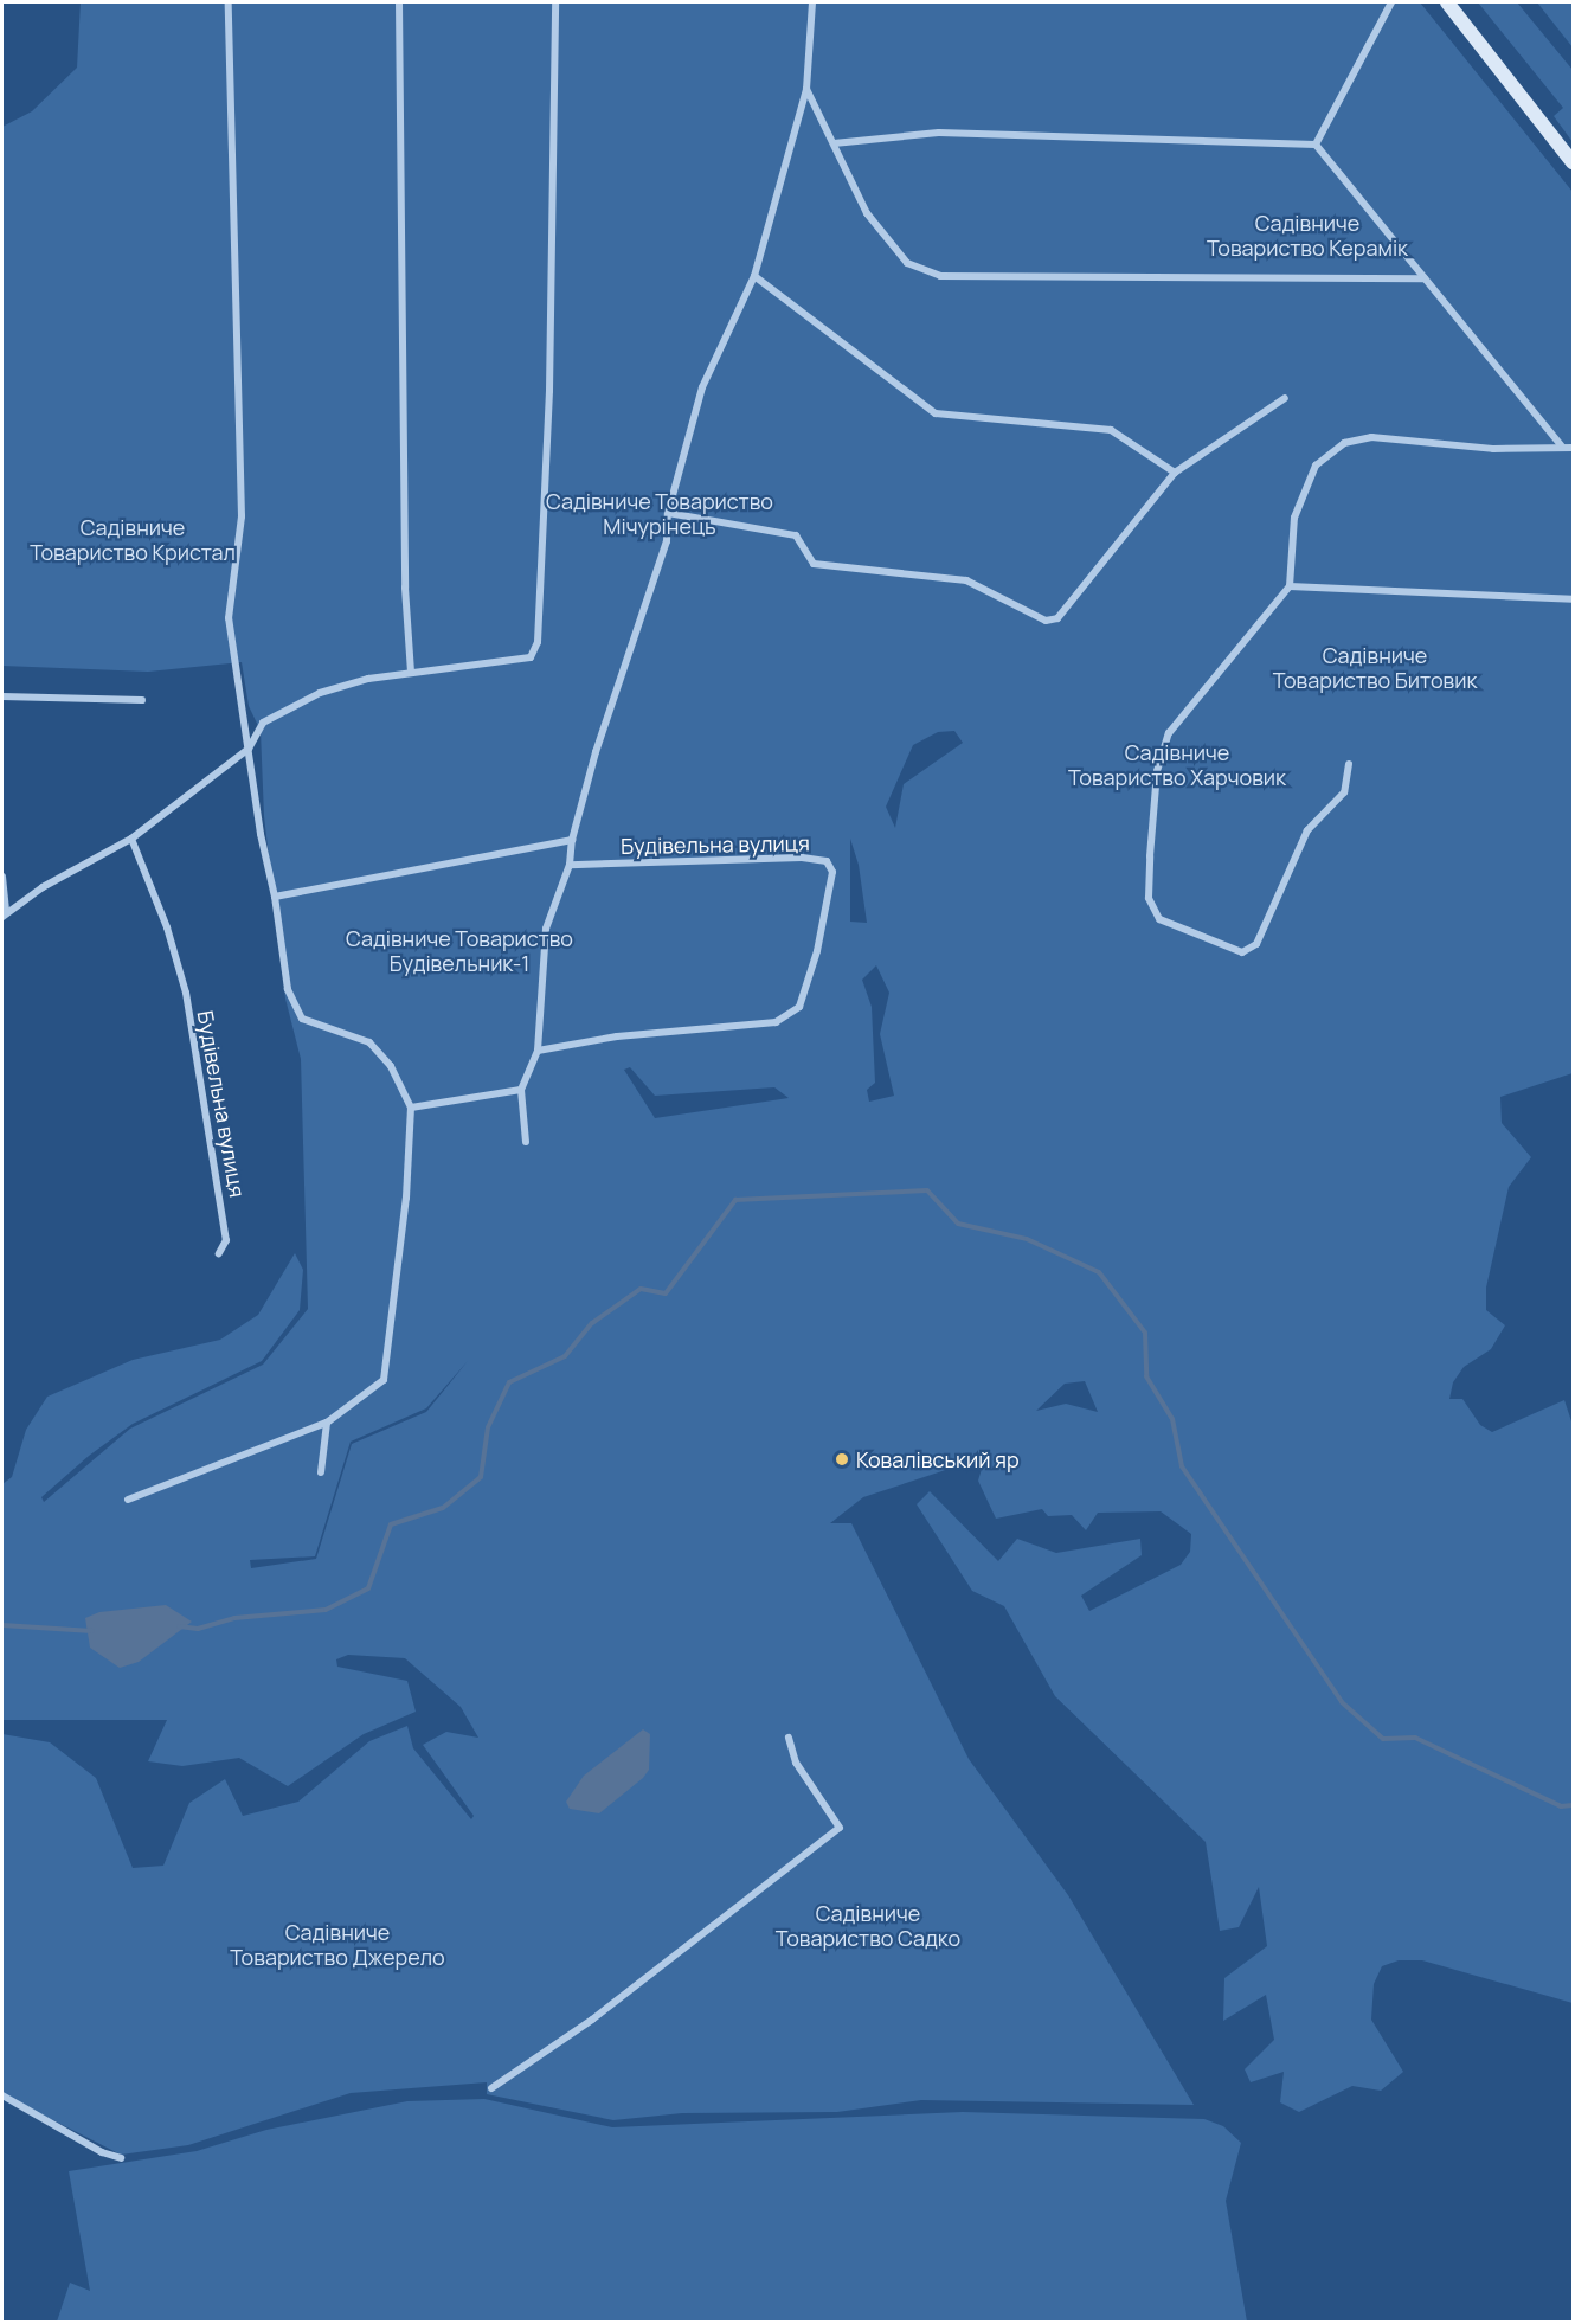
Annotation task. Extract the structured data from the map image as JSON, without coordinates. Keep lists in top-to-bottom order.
{
  "streets": {
    "street": ["Будівельна вулиця"]
  },
  "parks": [
    "Садівниче Товариство Керамік",
    "Садівниче Товариство Мічурінець",
    "Садівниче Товариство Кристал",
    "Садівниче Товариство Битовик",
    "Садівниче Товариство Харчовик",
    "Садівниче Товариство Будівельник-1",
    "Садівниче Товариство Садко",
    "Садівниче Товариство Джерело"
  ],
  "places": ["Ковалівський яр"]
}
